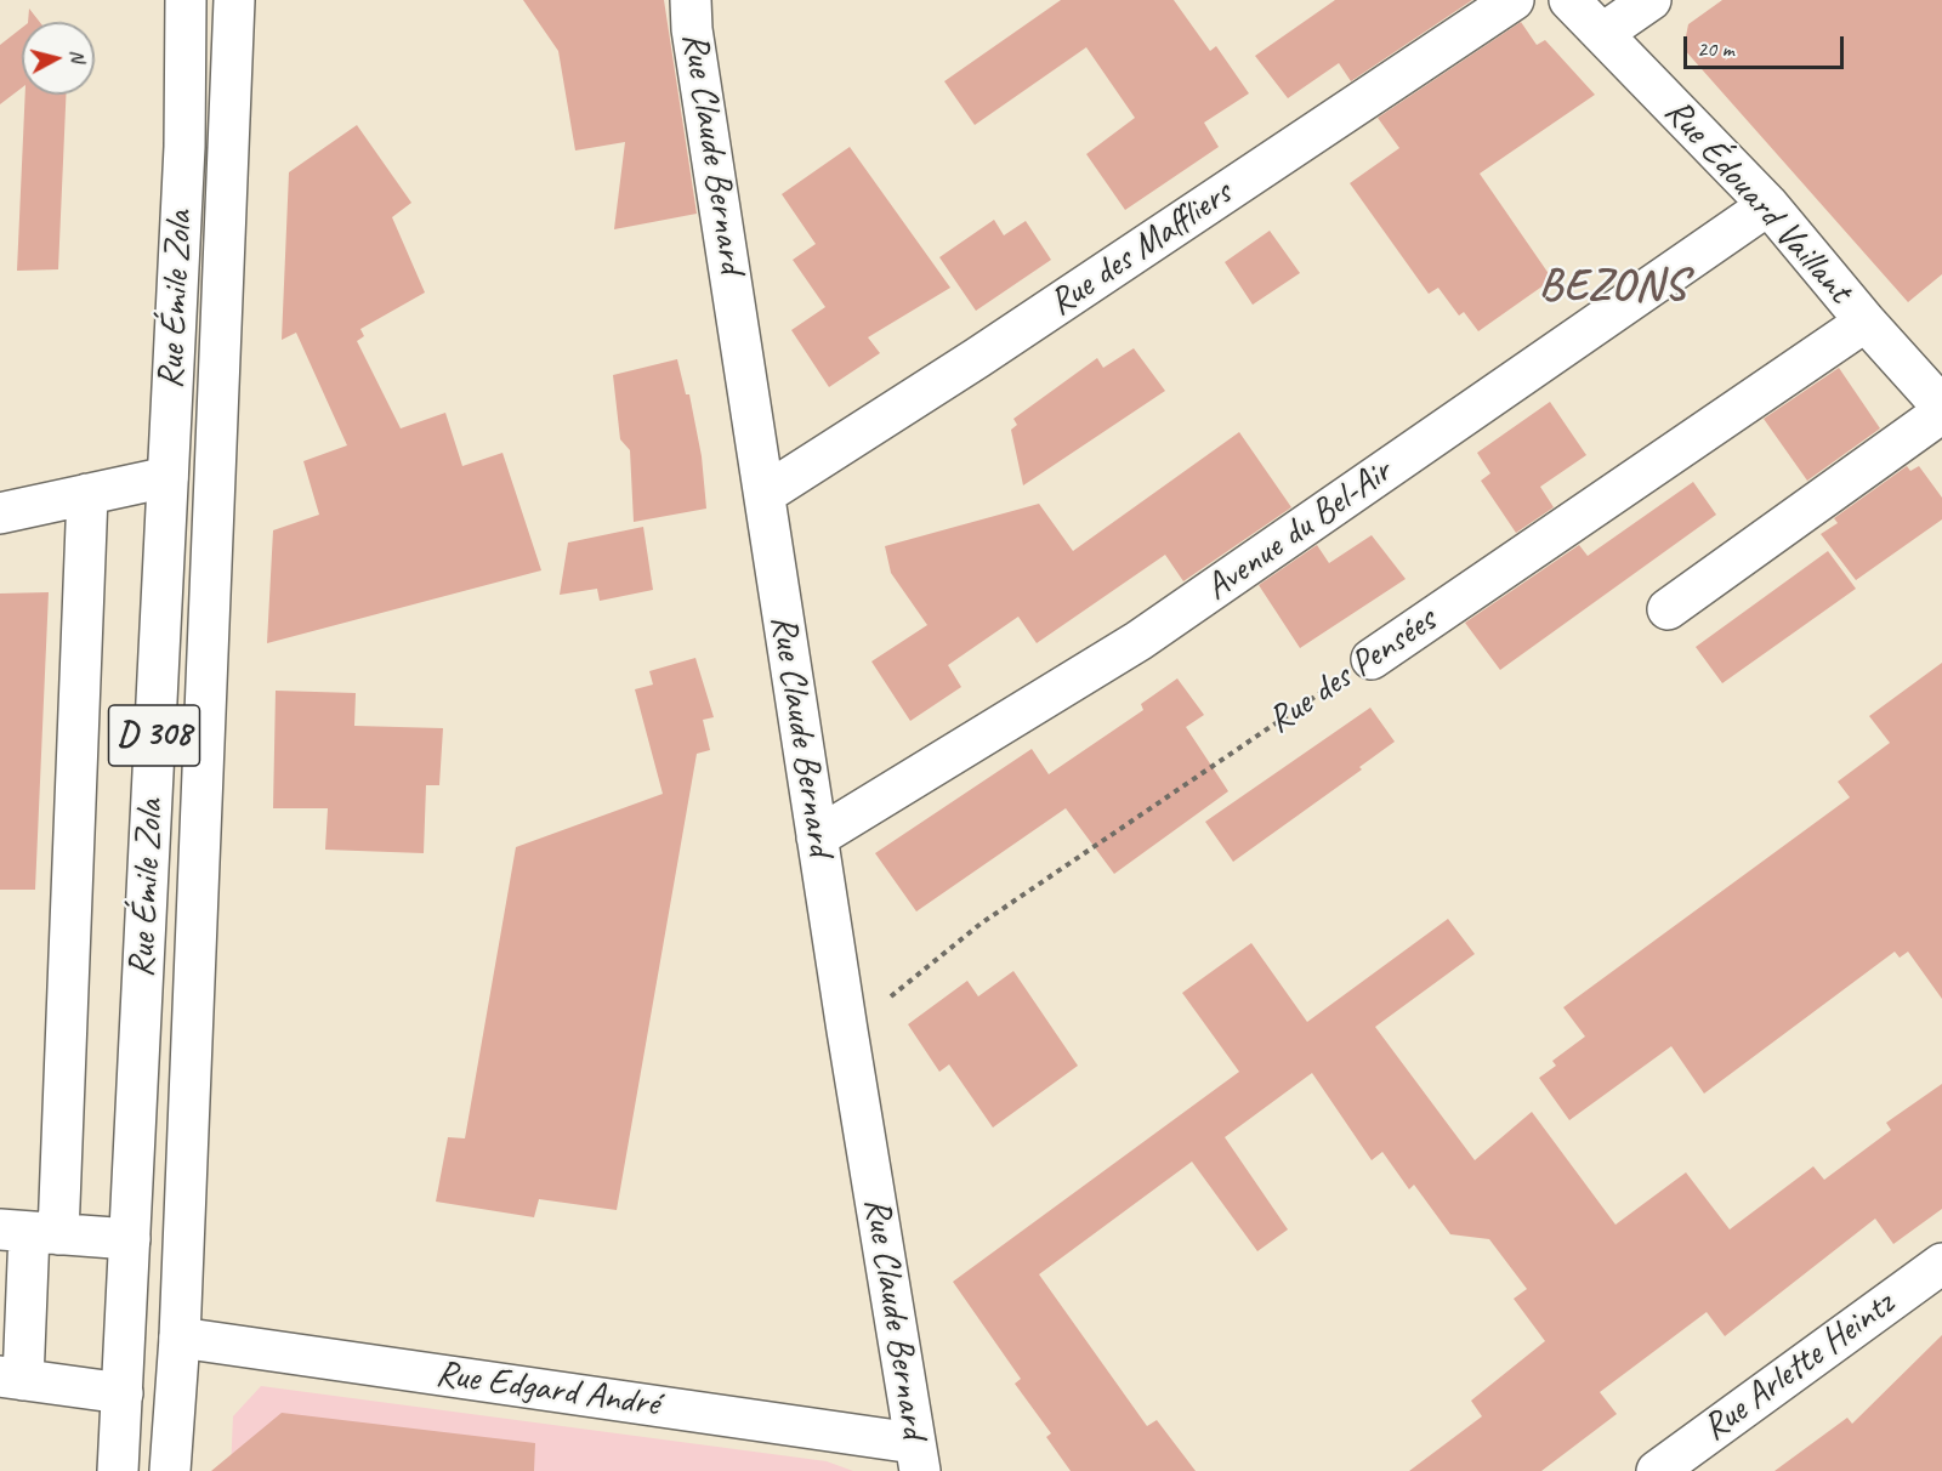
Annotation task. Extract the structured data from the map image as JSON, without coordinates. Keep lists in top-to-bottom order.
{
  "streets": {
    "street": [
      "Rue Claude Bernard",
      "Rue Édouard Vaillant",
      "Rue des Maffliers",
      "Rue Émile Zola",
      "Avenue du Bel-Air",
      "Rue des Pensées",
      "D 308",
      "Rue Arlette Heintz",
      "Rue Edgard André"
    ]
  },
  "crossings": [
    ["Rue Claude Bernard", "Rue des Maffliers"],
    ["Rue Claude Bernard", "Avenue du Bel-Air"],
    ["Rue Claude Bernard", "Rue des Pensées"],
    ["Rue Claude Bernard", "Rue Edgard André"],
    ["Rue Édouard Vaillant", "Avenue du Bel-Air"],
    ["Rue Édouard Vaillant", "Rue des Pensées"],
    ["Rue Émile Zola", "Rue Edgard André"]
  ],
  "districts": ["BEZONS"],
  "scale_bar": "20 m",
  "north": "right"
}
